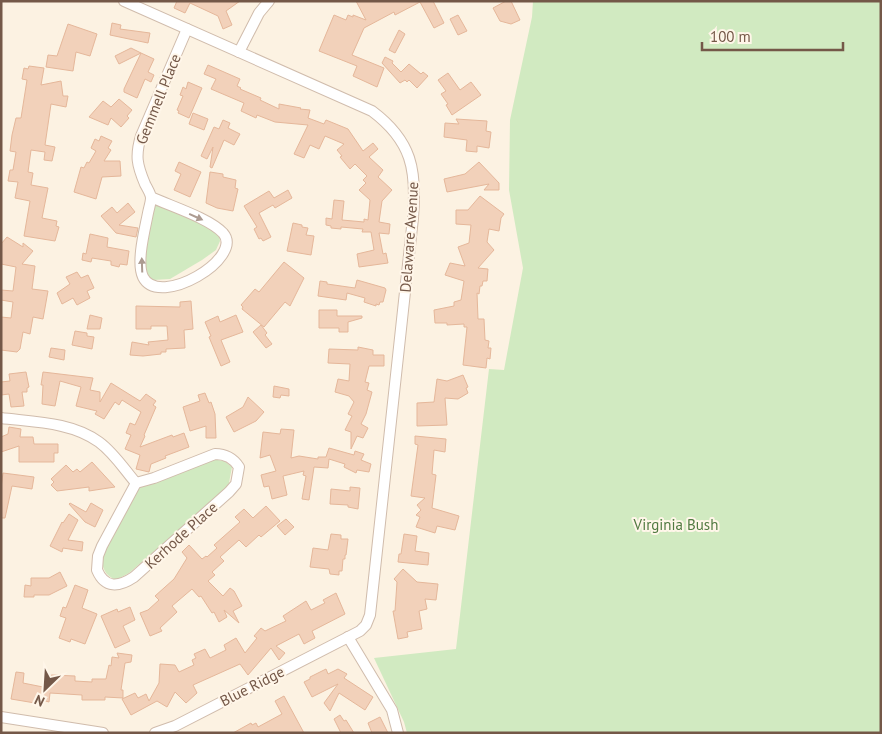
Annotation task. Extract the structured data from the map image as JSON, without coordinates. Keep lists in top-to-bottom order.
{
  "streets": {
    "street": [
      "Gemmell Place",
      "Delaware Avenue",
      "Kerhode Place",
      "Blue Ridge"
    ]
  },
  "crossings": [
    ["Gemmell Place", "Delaware Avenue"],
    ["Delaware Avenue", "Blue Ridge"]
  ],
  "parks": ["Virginia Bush"],
  "scale_bar": "100 m",
  "north": "bottom left"
}
